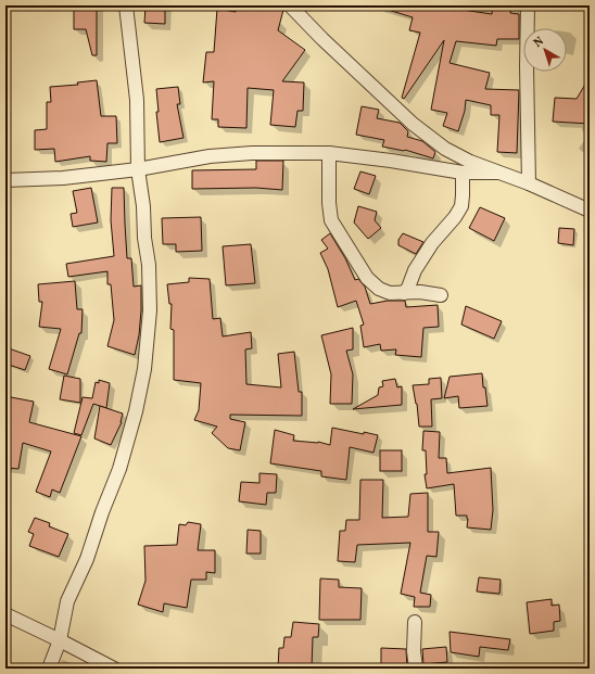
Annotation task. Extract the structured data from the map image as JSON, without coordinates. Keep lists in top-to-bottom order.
{
  "north": "top left"
}
